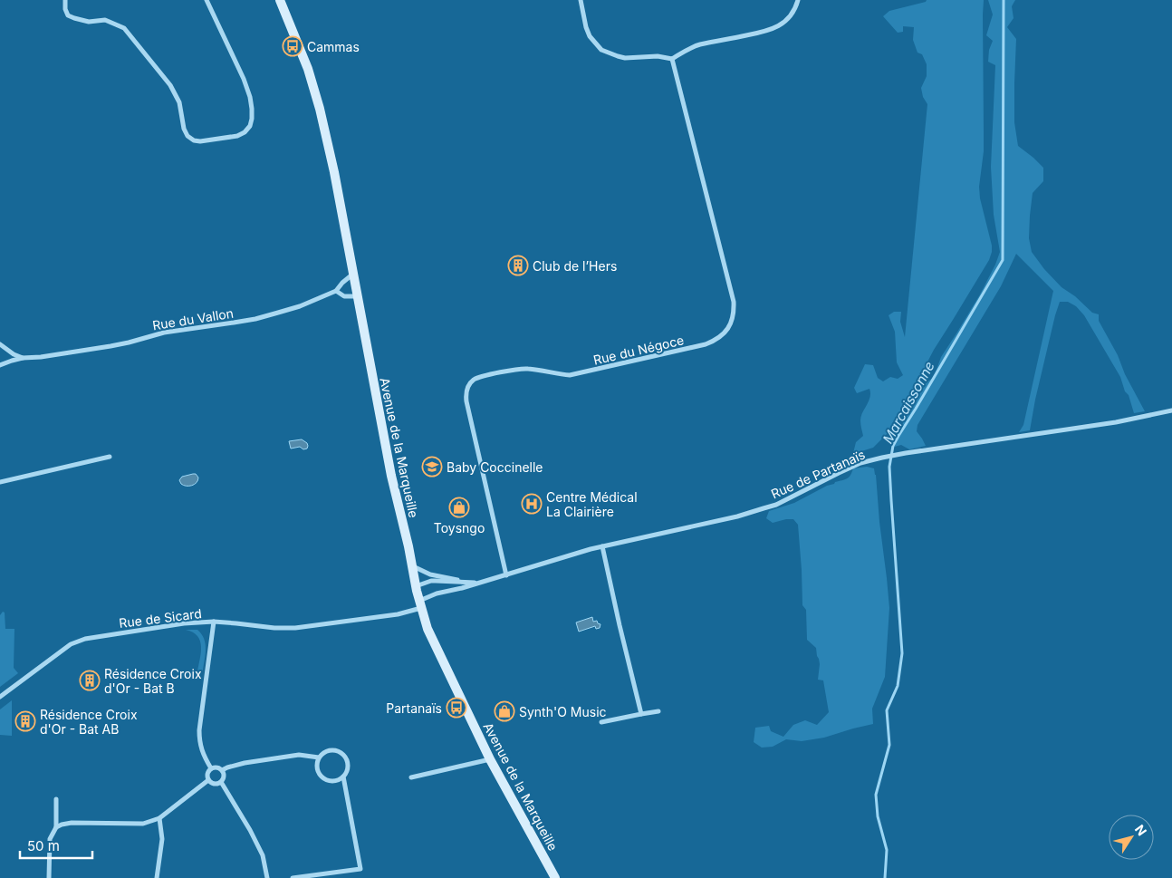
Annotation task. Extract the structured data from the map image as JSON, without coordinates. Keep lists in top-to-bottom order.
{
  "streets": {
    "street": [
      "Rue du Vallon",
      "Rue du Négoce",
      "Avenue de la Marqueille",
      "Rue de Partanaïs",
      "Rue de Sicard"
    ]
  },
  "crossings": [
    ["Rue du Vallon", "Avenue de la Marqueille"],
    ["Rue du Négoce", "Rue de Partanaïs"],
    ["Avenue de la Marqueille", "Rue de Partanaïs"],
    ["Avenue de la Marqueille", "Rue de Sicard"],
    ["Rue de Partanaïs", "Rue de Sicard"]
  ],
  "water": ["Marcaissonne"],
  "places": {
    "bus stop": ["Cammas", "Partanaïs"],
    "building": ["Club de l’Hers", "Résidence Croix d'Or - Bat B", "Résidence Croix d'Or - Bat AB"],
    "school or university": ["Baby Coccinelle"],
    "hospital": ["Centre Médical La Clairière"],
    "shop": ["Toysngo", "Synth'O Music"]
  },
  "scale_bar": "50 m",
  "north": "top right"
}
